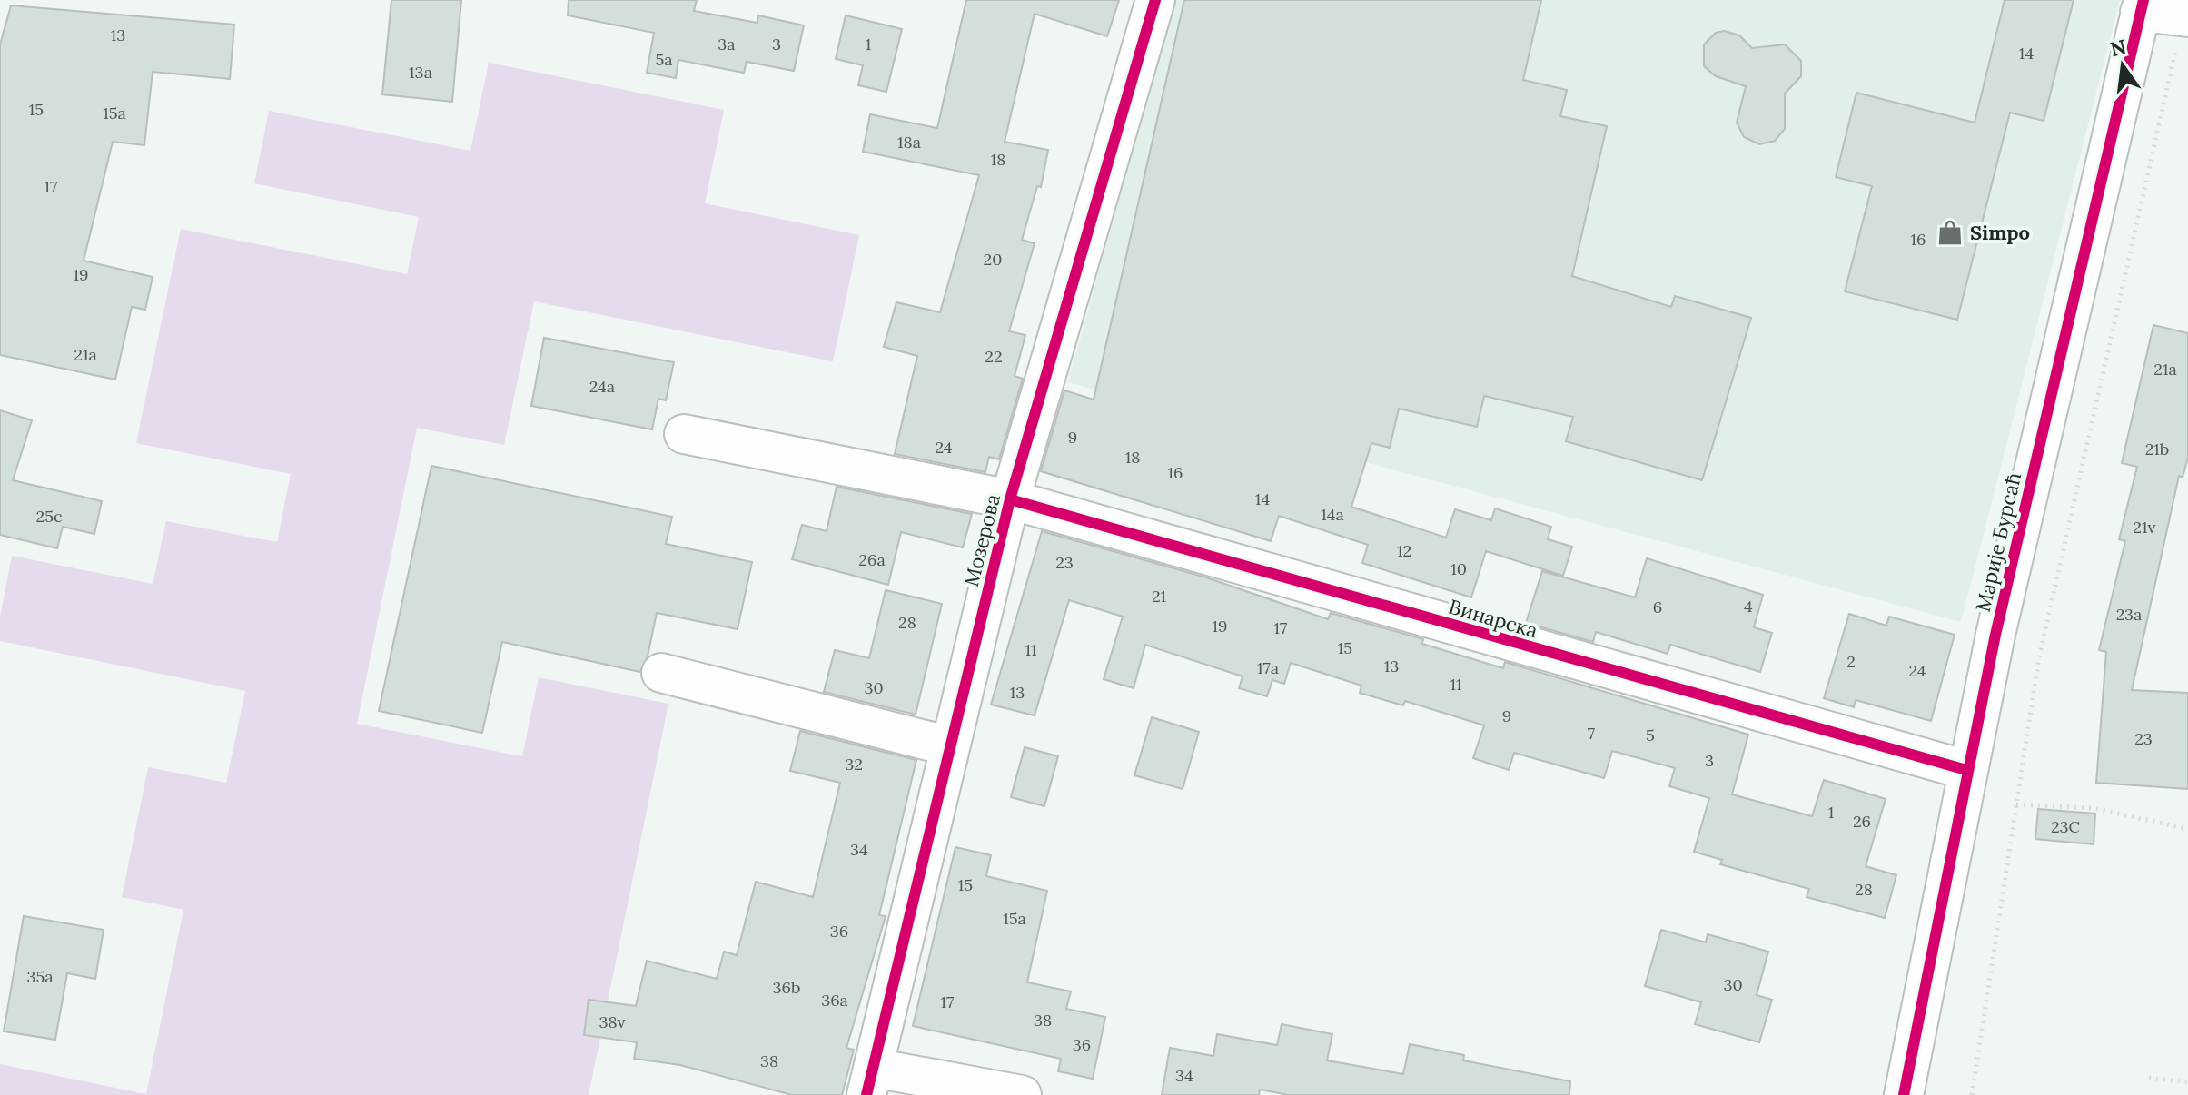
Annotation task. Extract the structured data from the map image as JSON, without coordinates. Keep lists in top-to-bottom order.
{
  "streets": {
    "street": ["Мозерова", "Марије Бурсаћ", "Винарска"]
  },
  "crossings": [
    ["Мозерова", "Винарска"],
    ["Марије Бурсаћ", "Винарска"]
  ],
  "places": {
    "shop": ["Simpo"]
  },
  "house_numbers": [
    "13",
    "3a",
    "3",
    "1",
    "14",
    "5a",
    "13a",
    "15",
    "15a",
    "18a",
    "18",
    "17",
    "16",
    "20",
    "19",
    "21a",
    "22",
    "21a",
    "24a",
    "9",
    "24",
    "21b",
    "18",
    "16",
    "14",
    "14a",
    "25c",
    "21v",
    "12",
    "26a",
    "23",
    "10",
    "21",
    "4",
    "6",
    "23a",
    "28",
    "19",
    "17",
    "15",
    "11",
    "2",
    "13",
    "17a",
    "24",
    "11",
    "30",
    "13",
    "9",
    "7",
    "5",
    "23",
    "3",
    "32",
    "1",
    "26",
    "23C",
    "34",
    "15",
    "28",
    "15a",
    "36",
    "35a",
    "30",
    "36b",
    "36a",
    "17",
    "38",
    "38v",
    "36",
    "38",
    "34"
  ],
  "north": "top"
}
